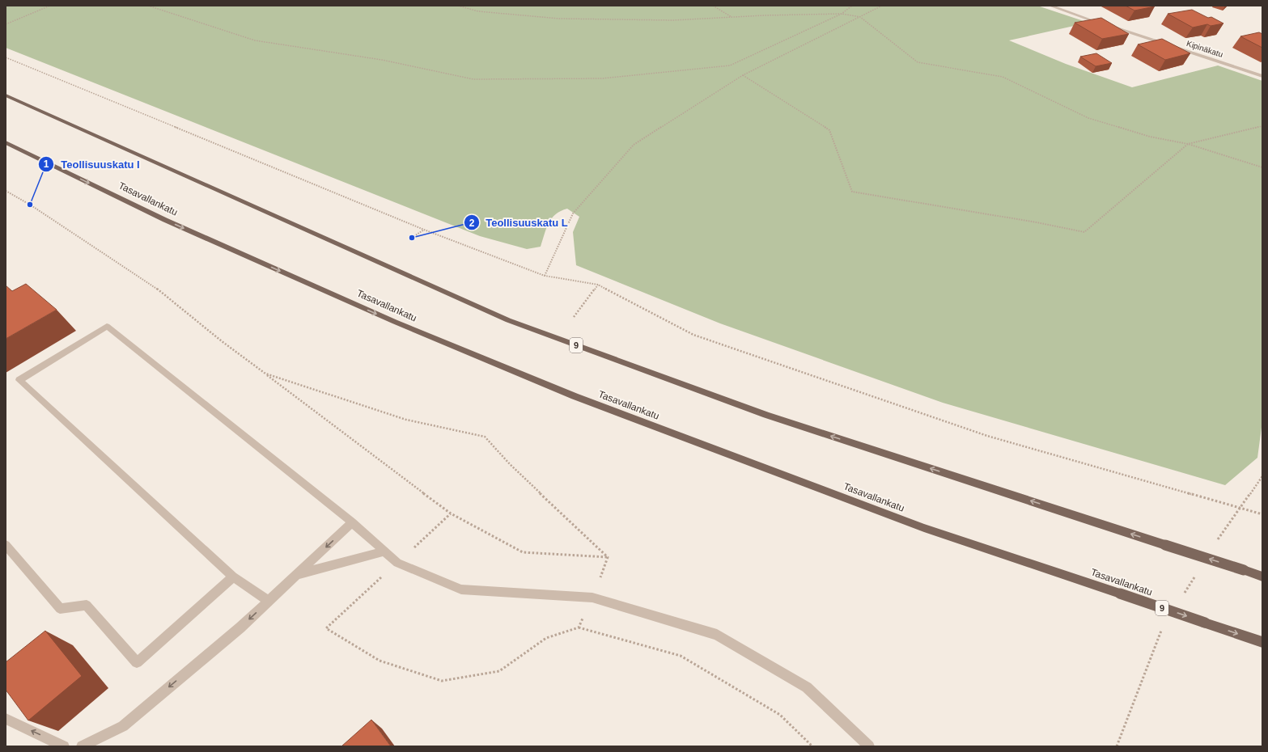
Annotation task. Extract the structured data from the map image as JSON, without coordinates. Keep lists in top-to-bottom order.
{
  "streets": {
    "main road": ["Tasavallankatu", "9"],
    "street": ["Kipinäkatu"]
  },
  "places": ["Teollisuuskatu I", "Teollisuuskatu L"]
}
